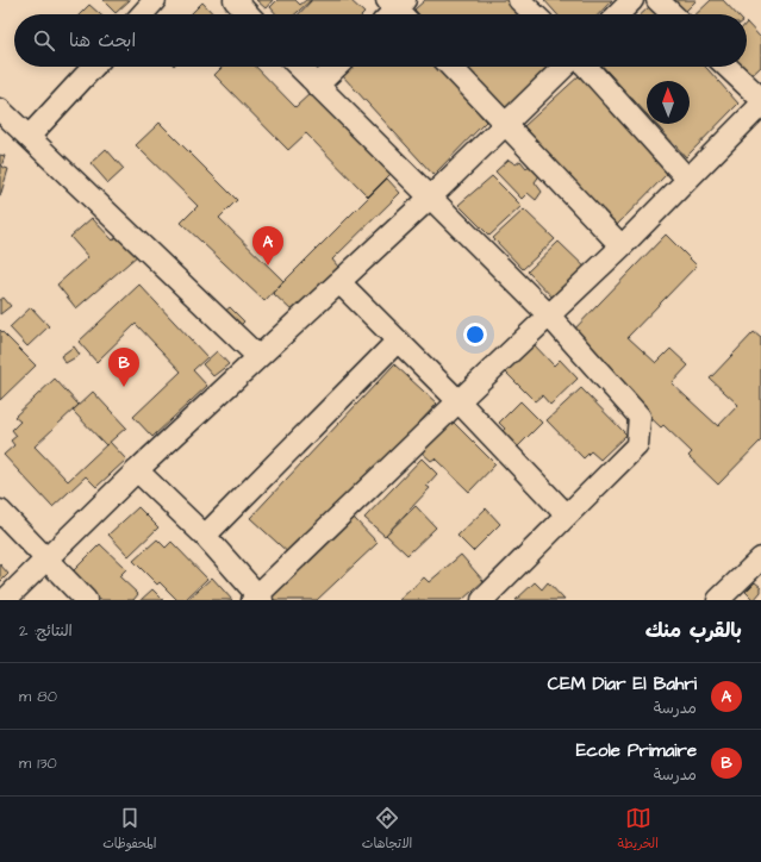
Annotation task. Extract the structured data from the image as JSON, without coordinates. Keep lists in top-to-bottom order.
{
  "north": "top",
  "page": {
    "search": "ابحث هنا",
    "pins": ["A", "B"],
    "heading": ["بالقرب منك", "النتائج: 2"],
    "list": [
      {
        "mark": "A",
        "name": "CEM Diar El Bahri",
        "note": "مدرسة",
        "value": "80 m"
      },
      {
        "mark": "B",
        "name": "Ecole Primaire",
        "note": "مدرسة",
        "value": "130 m"
      }
    ],
    "nav": ["الخريطة", "الاتجاهات", "المحفوظات"]
  }
}
